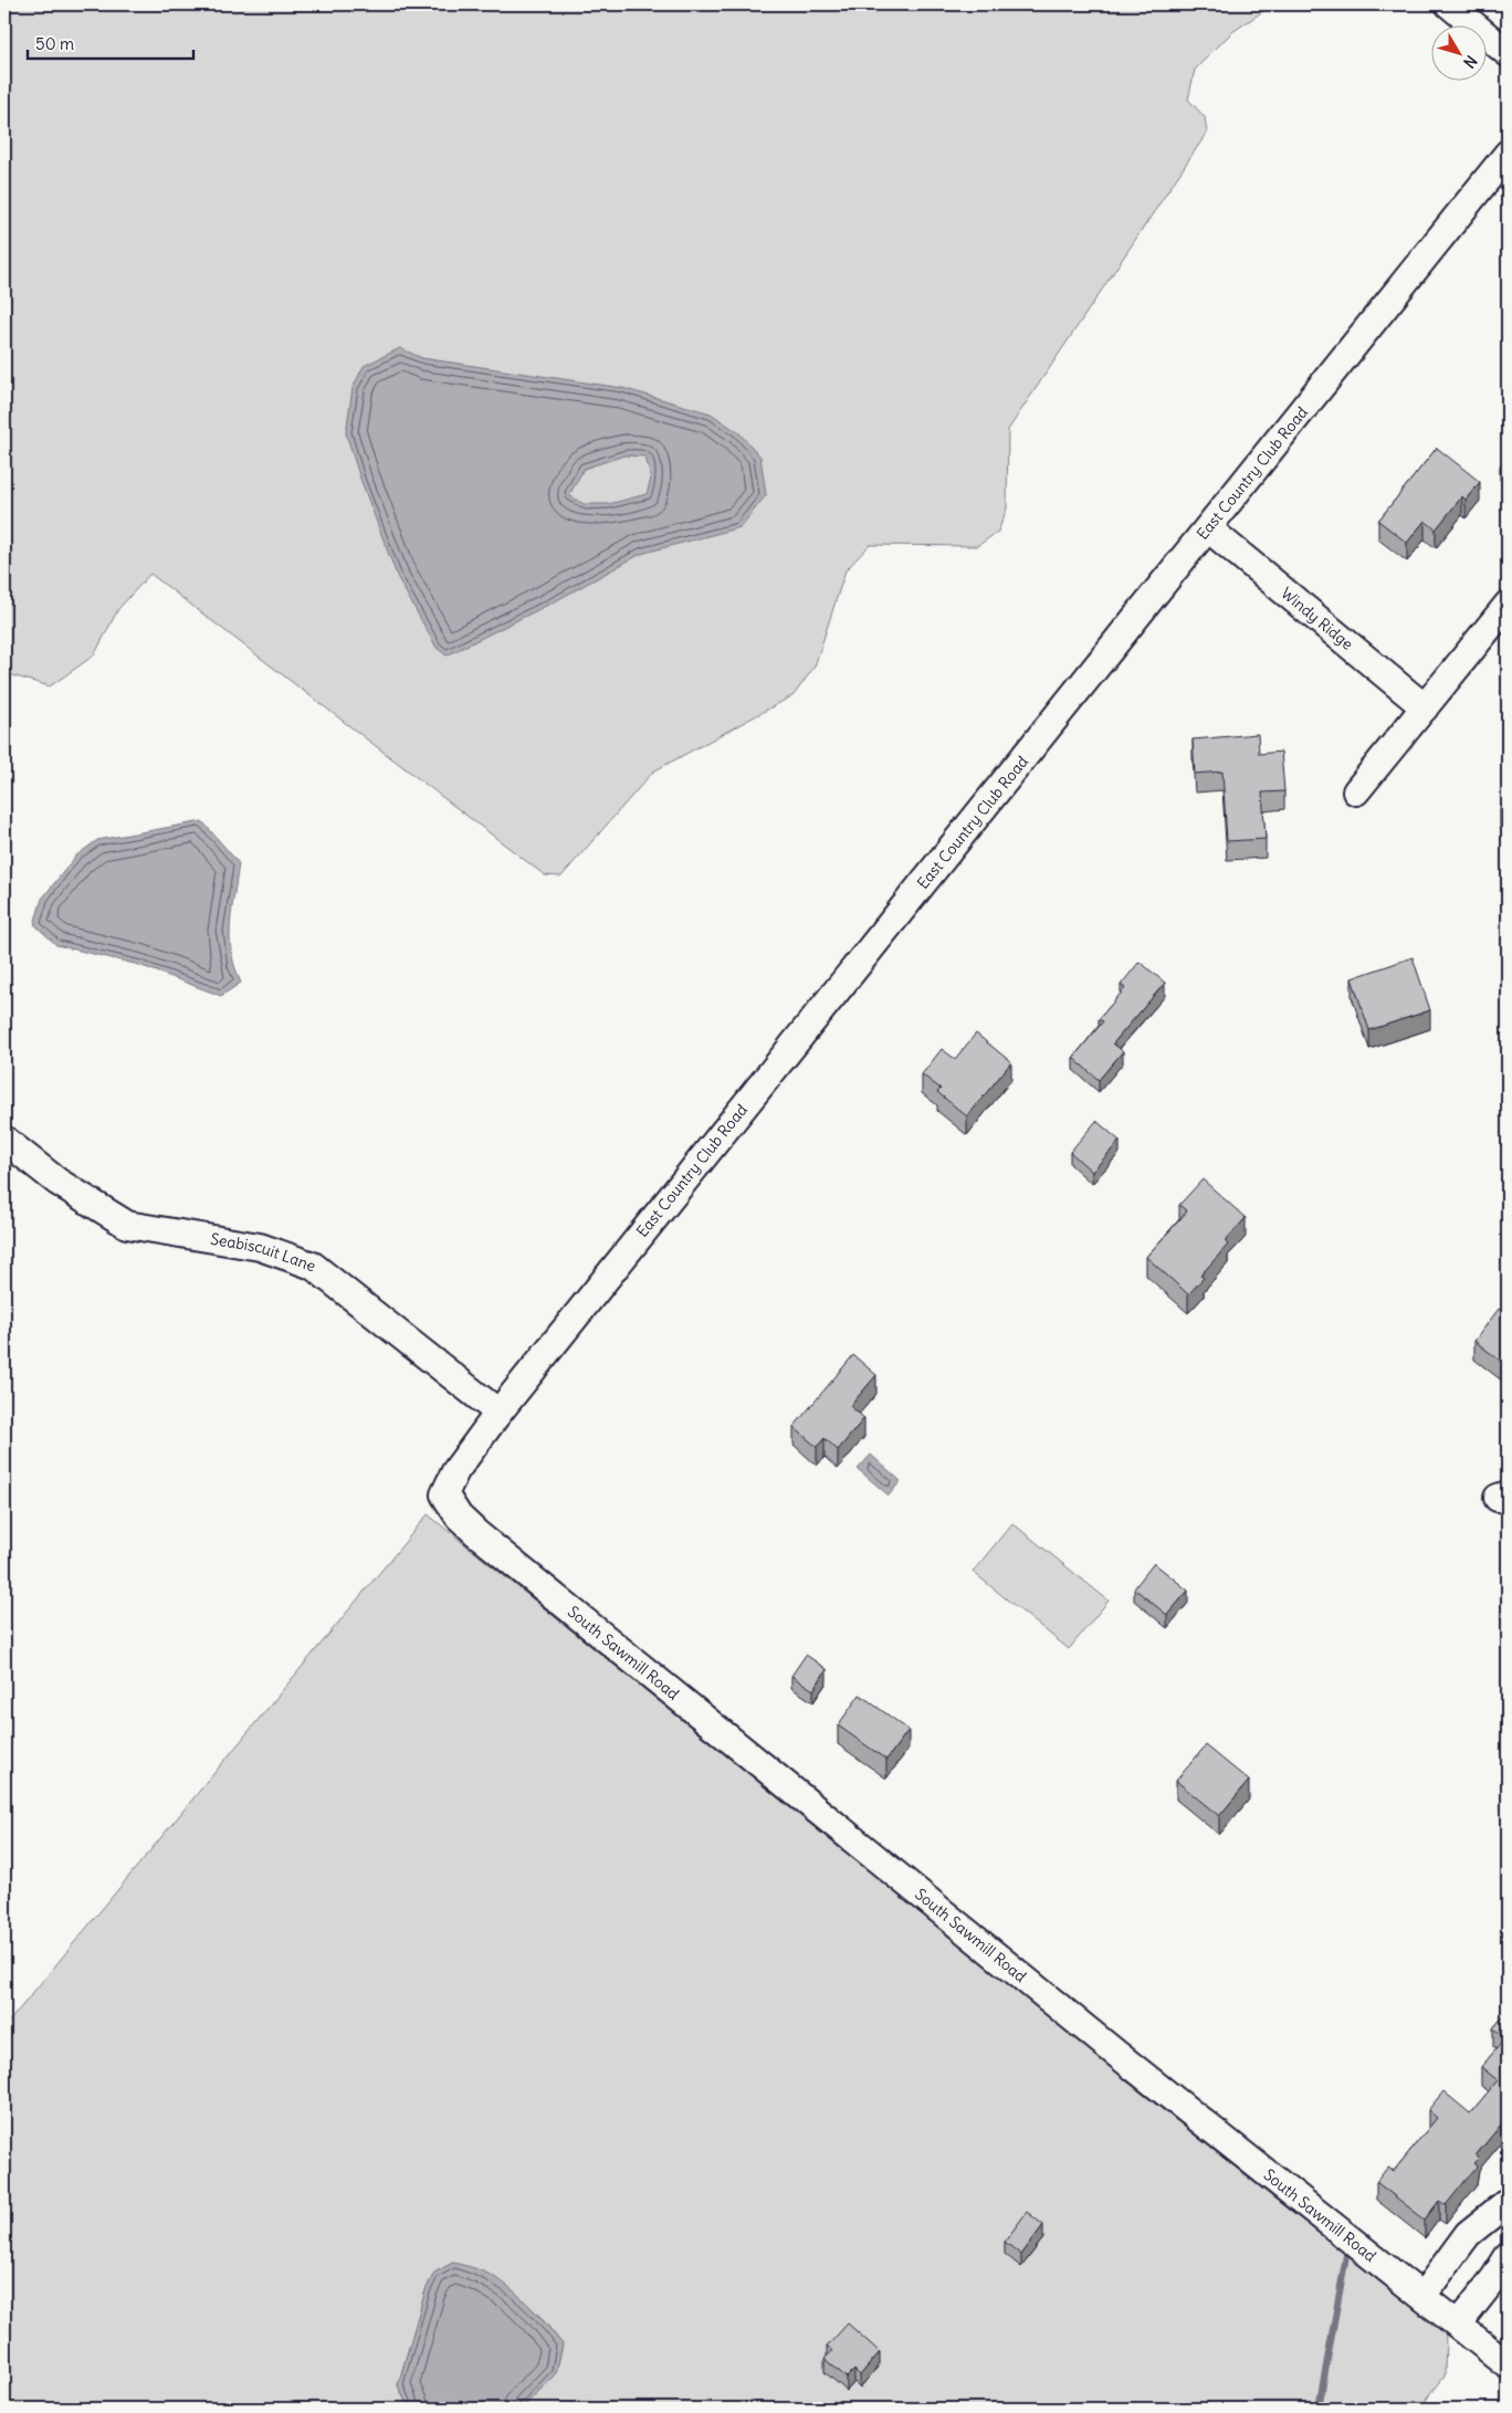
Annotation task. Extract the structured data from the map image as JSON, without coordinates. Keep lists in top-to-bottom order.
{
  "streets": {
    "street": [
      "East Country Club Road",
      "Windy Ridge",
      "Seabiscuit Lane",
      "South Sawmill Road"
    ]
  },
  "crossings": [
    ["East Country Club Road", "Windy Ridge"],
    ["East Country Club Road", "Seabiscuit Lane"],
    ["East Country Club Road", "South Sawmill Road"]
  ],
  "scale_bar": "50 m",
  "north": "bottom right"
}
